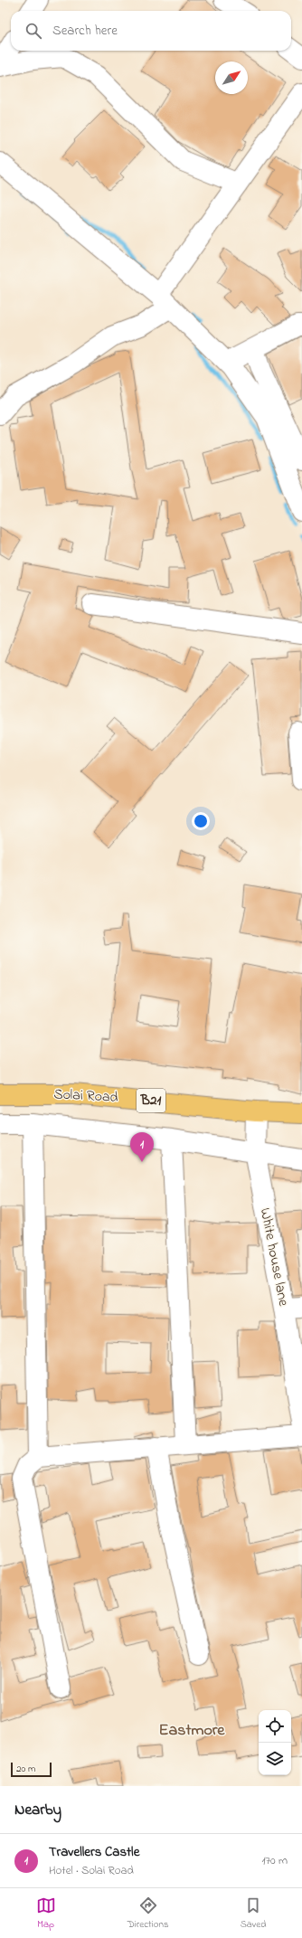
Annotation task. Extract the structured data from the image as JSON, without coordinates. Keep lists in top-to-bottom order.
{
  "streets": {
    "highway": ["Solai Road", "B21"],
    "street": ["White house lane"]
  },
  "crossings": [
    ["Solai Road", "White house lane"]
  ],
  "districts": ["Eastmore"],
  "scale_bar": "20 m",
  "north": "top right",
  "page": {
    "search": "Search here",
    "pins": "1",
    "scale": "20 m",
    "heading": "Nearby",
    "list": [
      {
        "mark": "1",
        "name": "Travellers Castle",
        "note": "Hotel · Solai Road",
        "value": "170 m"
      }
    ],
    "nav": ["Map", "Directions", "Saved"]
  }
}
